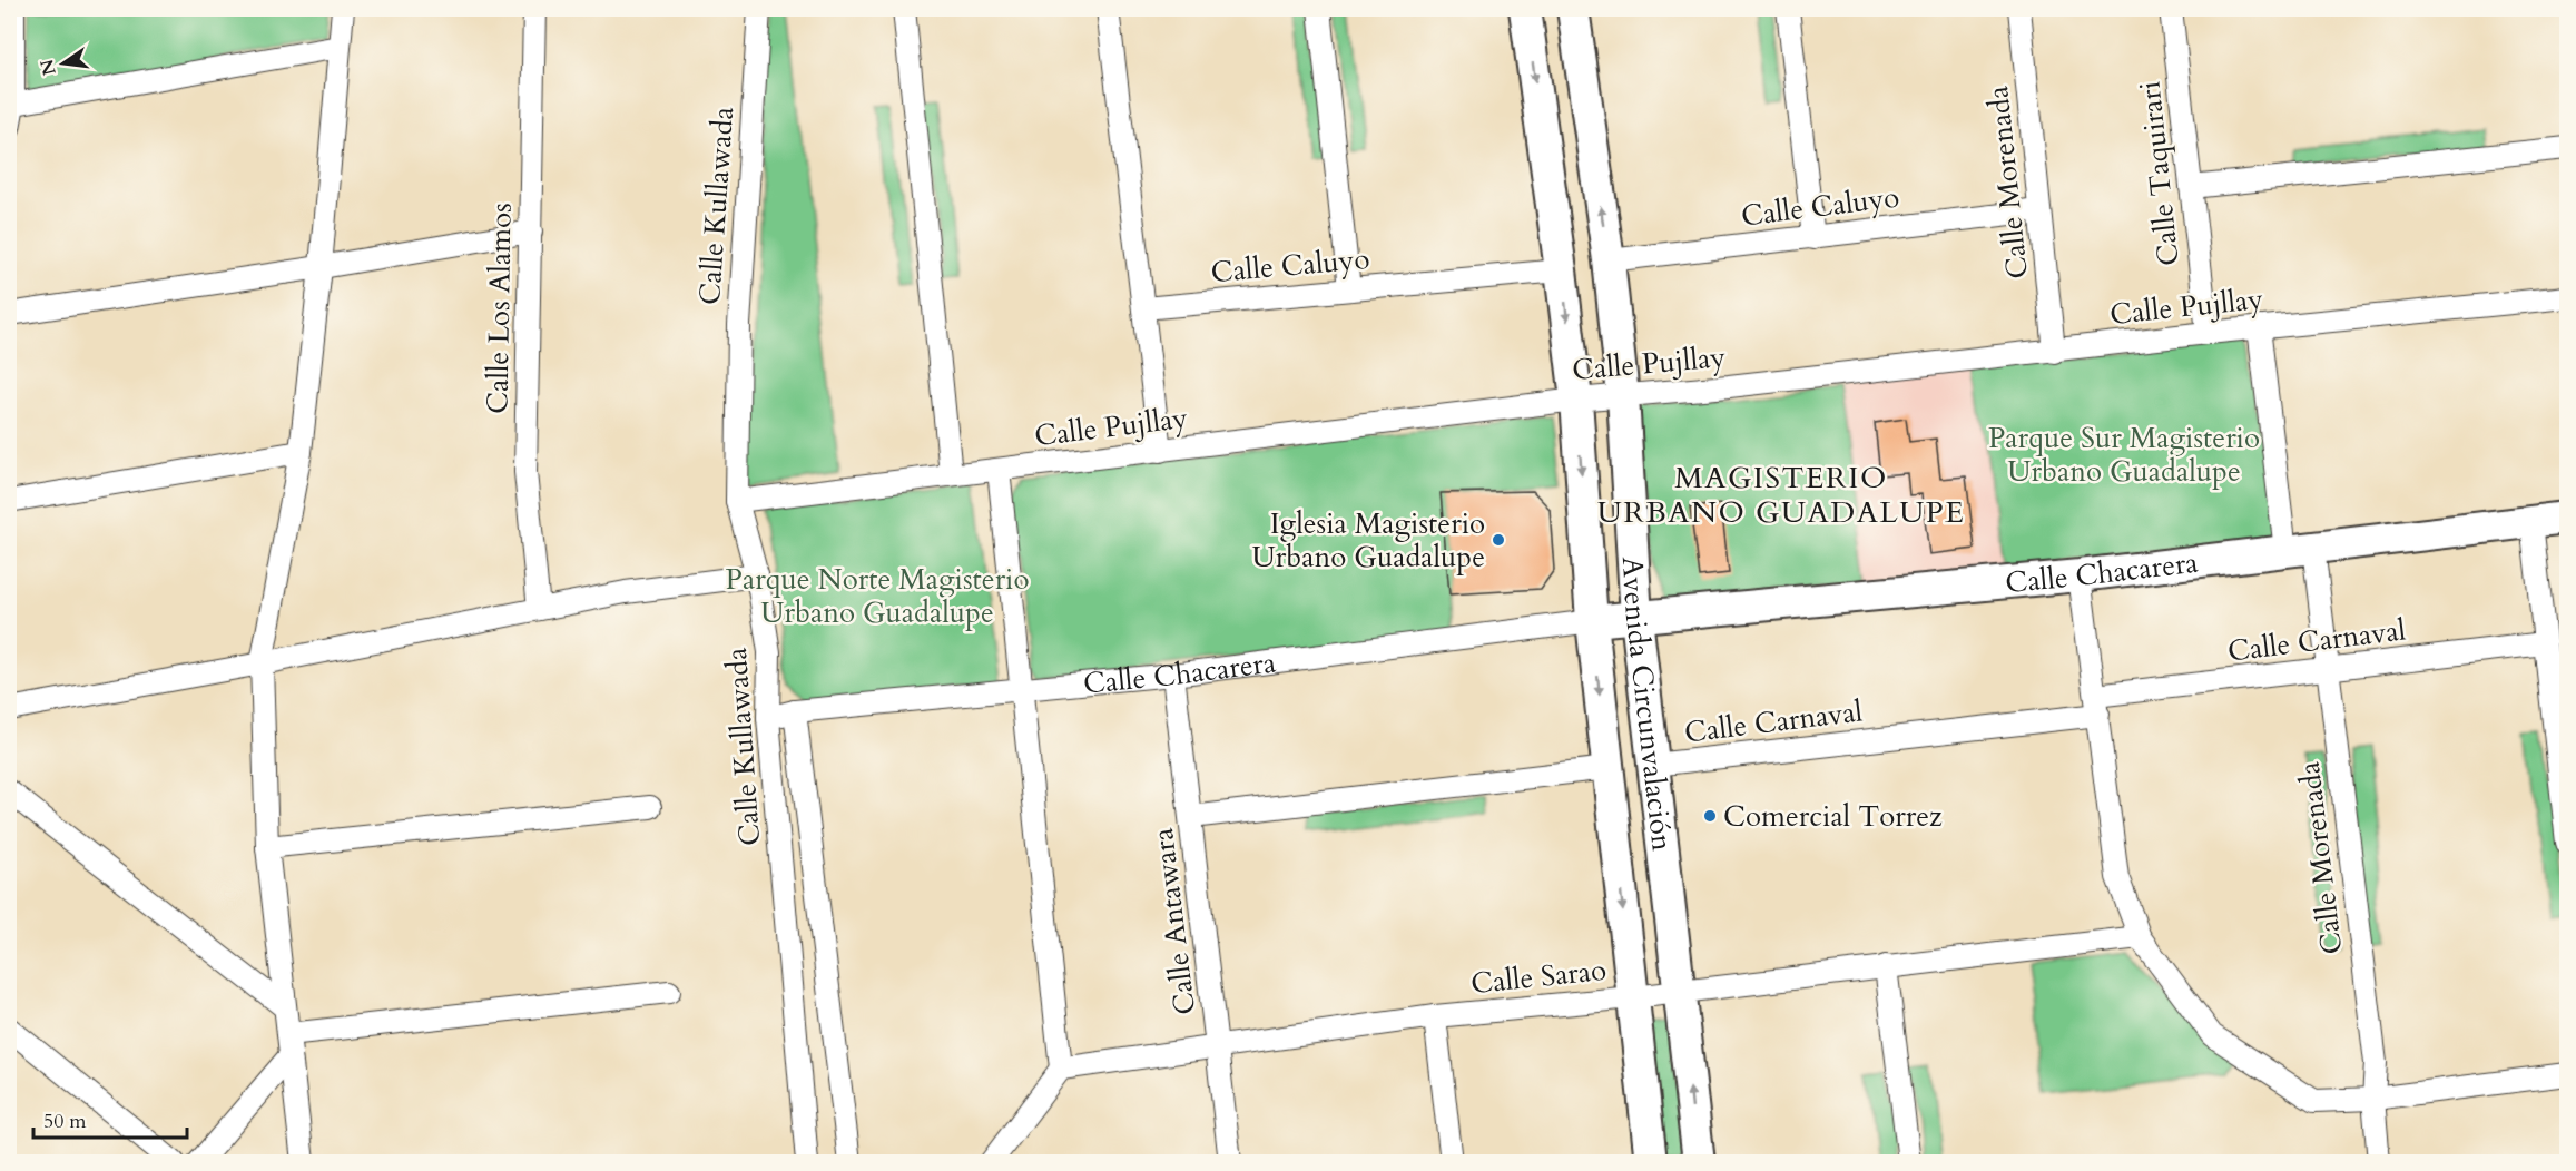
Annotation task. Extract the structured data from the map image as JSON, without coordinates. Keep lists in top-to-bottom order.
{
  "streets": {
    "main road": ["Calle Chacarera", "Avenida Circunvalación"],
    "street": [
      "Calle Taquirari",
      "Calle Morenada",
      "Calle Kullawada",
      "Calle Caluyo",
      "Calle Pujllay",
      "Calle Los Alamos",
      "Calle Carnaval",
      "Calle Antawara",
      "Calle Sarao"
    ]
  },
  "crossings": [
    ["Calle Taquirari", "Calle Pujllay"],
    ["Calle Morenada", "Calle Caluyo"],
    ["Calle Morenada", "Calle Pujllay"],
    ["Calle Morenada", "Calle Chacarera"],
    ["Calle Morenada", "Calle Carnaval"],
    ["Calle Kullawada", "Calle Pujllay"],
    ["Calle Kullawada", "Calle Chacarera"],
    ["Calle Caluyo", "Avenida Circunvalación"],
    ["Calle Pujllay", "Avenida Circunvalación"],
    ["Calle Chacarera", "Avenida Circunvalación"],
    ["Calle Chacarera", "Calle Antawara"],
    ["Calle Carnaval", "Avenida Circunvalación"],
    ["Avenida Circunvalación", "Calle Sarao"],
    ["Calle Antawara", "Calle Sarao"]
  ],
  "districts": ["MAGISTERIO URBANO GUADALUPE"],
  "parks": ["Parque Sur Magisterio Urbano Guadalupe", "Parque Norte Magisterio Urbano Guadalupe"],
  "places": ["Iglesia Magisterio Urbano Guadalupe", "Comercial Torrez"],
  "scale_bar": "50 m",
  "north": "left"
}
